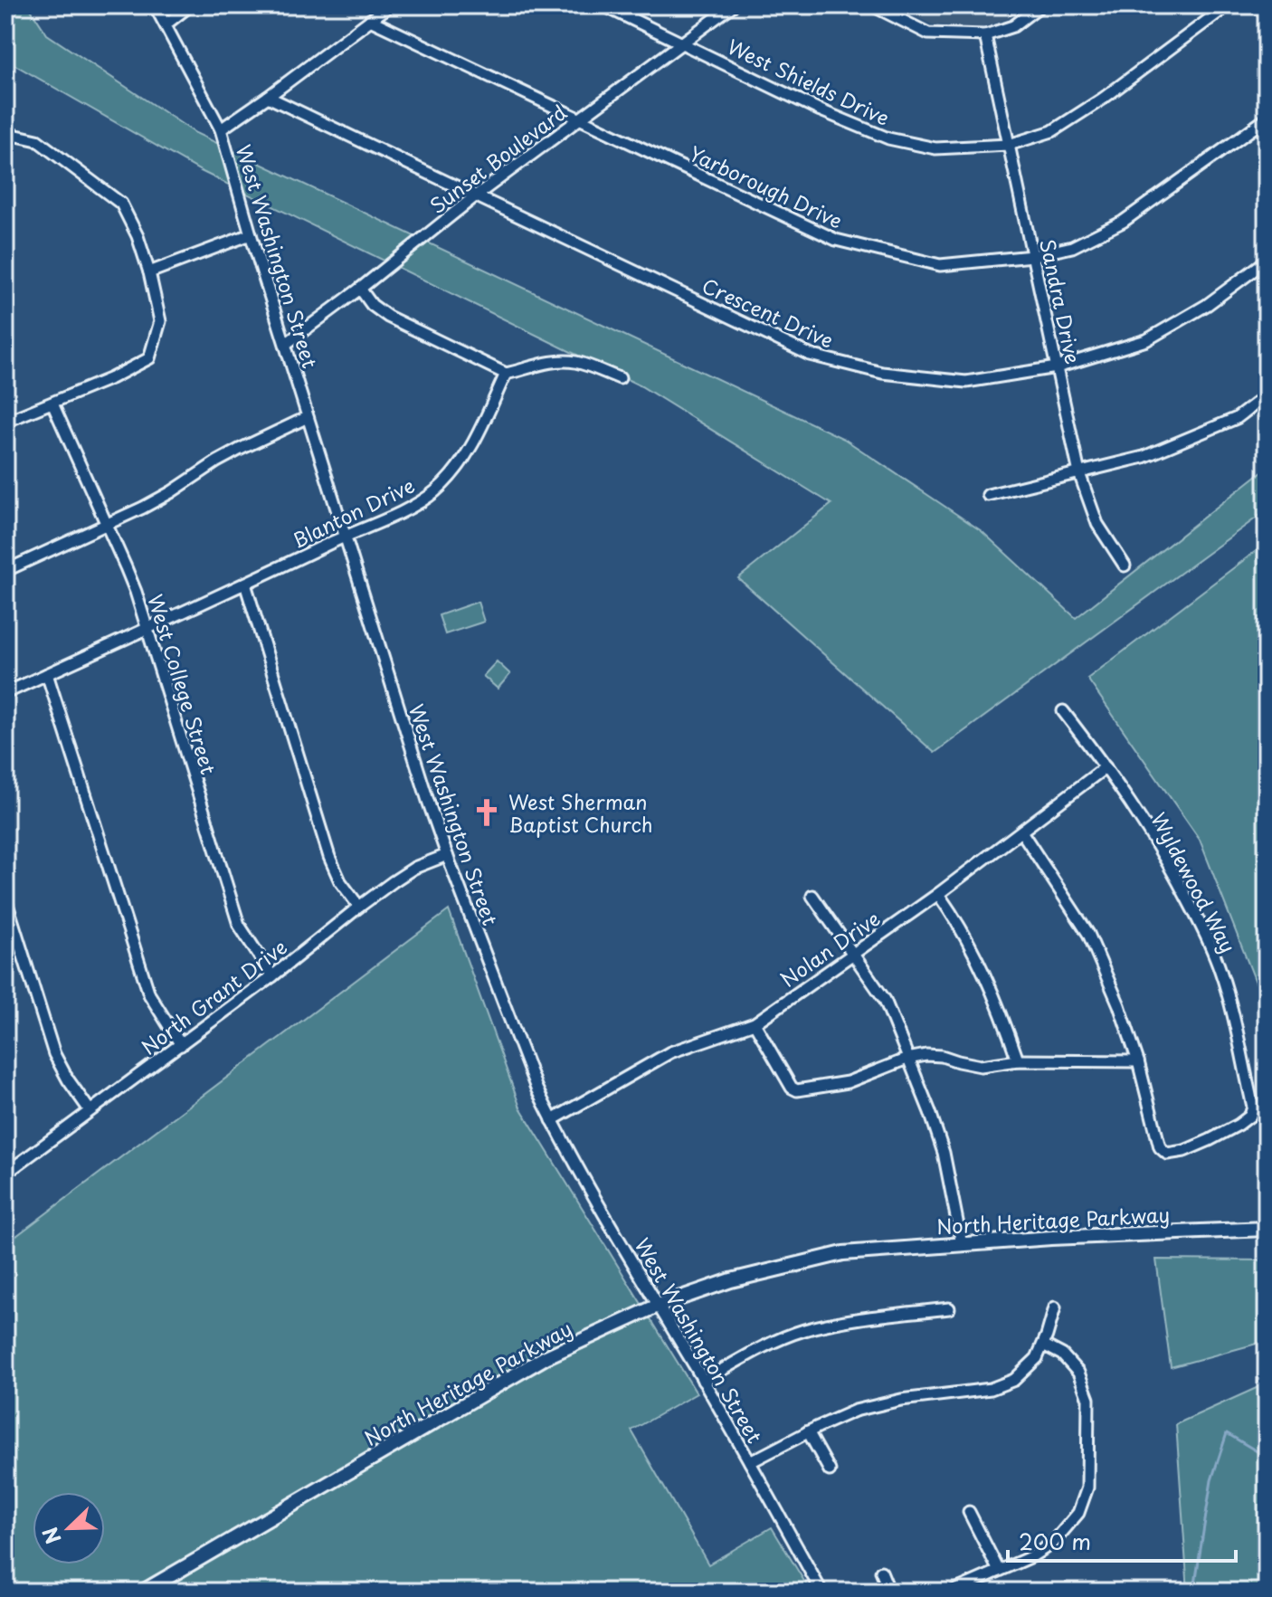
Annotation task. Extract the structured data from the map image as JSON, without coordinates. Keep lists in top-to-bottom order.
{
  "streets": {
    "main road": ["North Heritage Parkway"],
    "street": [
      "West Shields Drive",
      "Sunset Boulevard",
      "Yarborough Drive",
      "West Washington Street",
      "Sandra Drive",
      "Crescent Drive",
      "Blanton Drive",
      "West College Street",
      "Wyldewood Way",
      "Nolan Drive",
      "North Grant Drive"
    ]
  },
  "crossings": [
    ["West Shields Drive", "Sunset Boulevard"],
    ["West Shields Drive", "Sandra Drive"],
    ["Sunset Boulevard", "Yarborough Drive"],
    ["Sunset Boulevard", "West Washington Street"],
    ["Sunset Boulevard", "Crescent Drive"],
    ["Yarborough Drive", "Sandra Drive"],
    ["West Washington Street", "Blanton Drive"],
    ["West Washington Street", "Nolan Drive"],
    ["West Washington Street", "North Grant Drive"],
    ["West Washington Street", "North Heritage Parkway"],
    ["Sandra Drive", "Crescent Drive"],
    ["Blanton Drive", "West College Street"],
    ["West College Street", "North Grant Drive"],
    ["Wyldewood Way", "Nolan Drive"]
  ],
  "places": {
    "church": ["West Sherman Baptist Church"]
  },
  "scale_bar": "200 m",
  "north": "bottom left"
}
